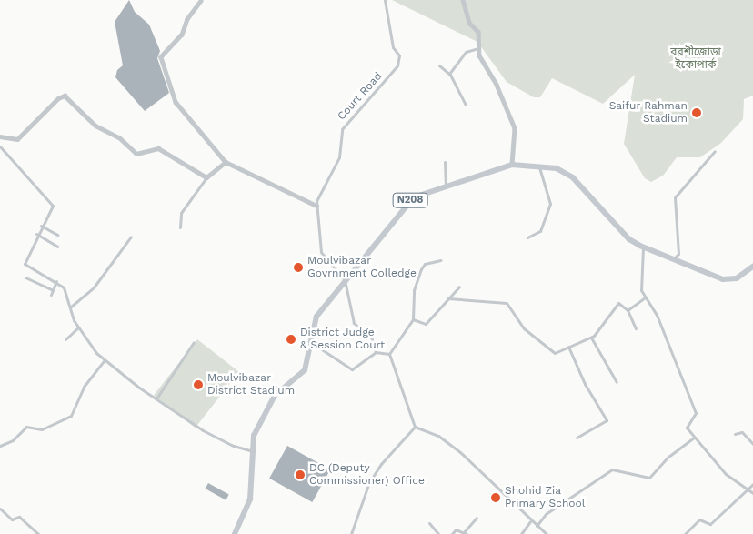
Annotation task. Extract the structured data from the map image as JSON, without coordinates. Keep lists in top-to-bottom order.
{
  "streets": {
    "highway": ["N208"],
    "street": ["Court Road"]
  },
  "crossings": [
    ["Court Road", "N208"]
  ],
  "parks": ["বরশীজোড়া ইকোপার্ক"],
  "places": [
    "Saifur Rahman Stadium",
    "Moulvibazar Govrnment Colledge",
    "District Judge & Session Court",
    "Moulvibazar District Stadium",
    "DC (Deputy Commissioner) Office",
    "Shohid Zia Primary School"
  ]
}
